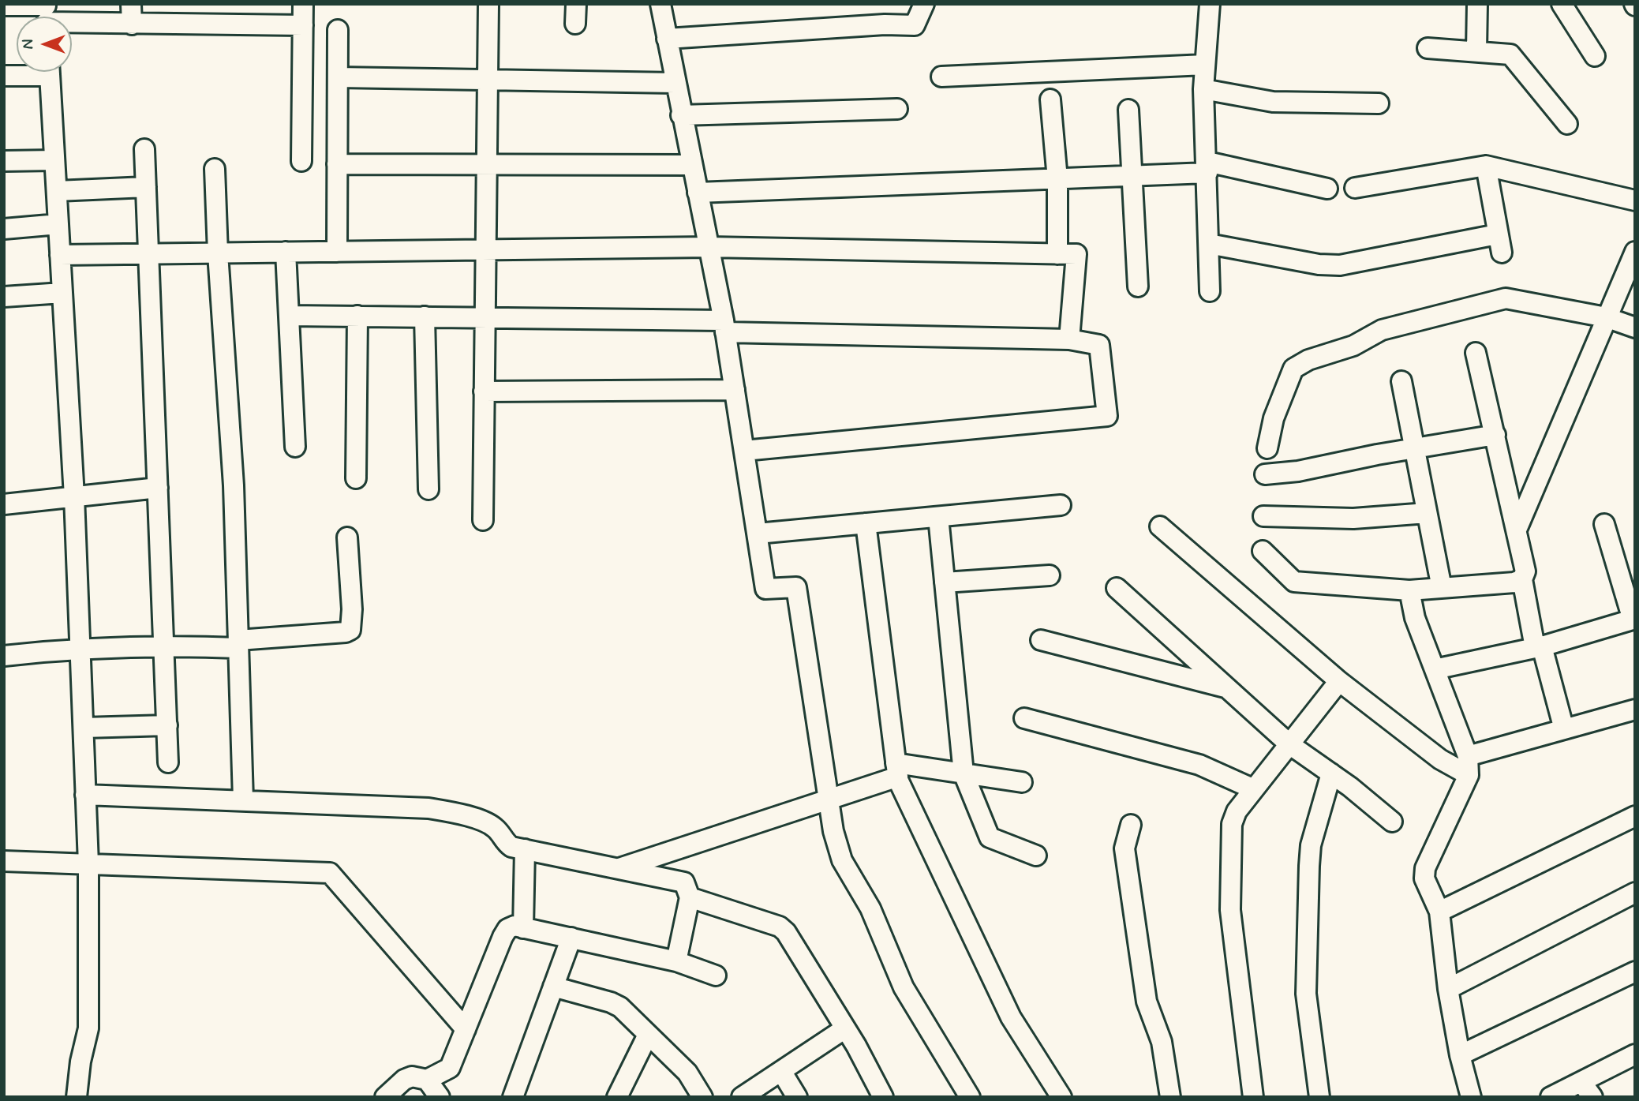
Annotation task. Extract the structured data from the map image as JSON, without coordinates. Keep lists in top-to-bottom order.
{
  "north": "left"
}
